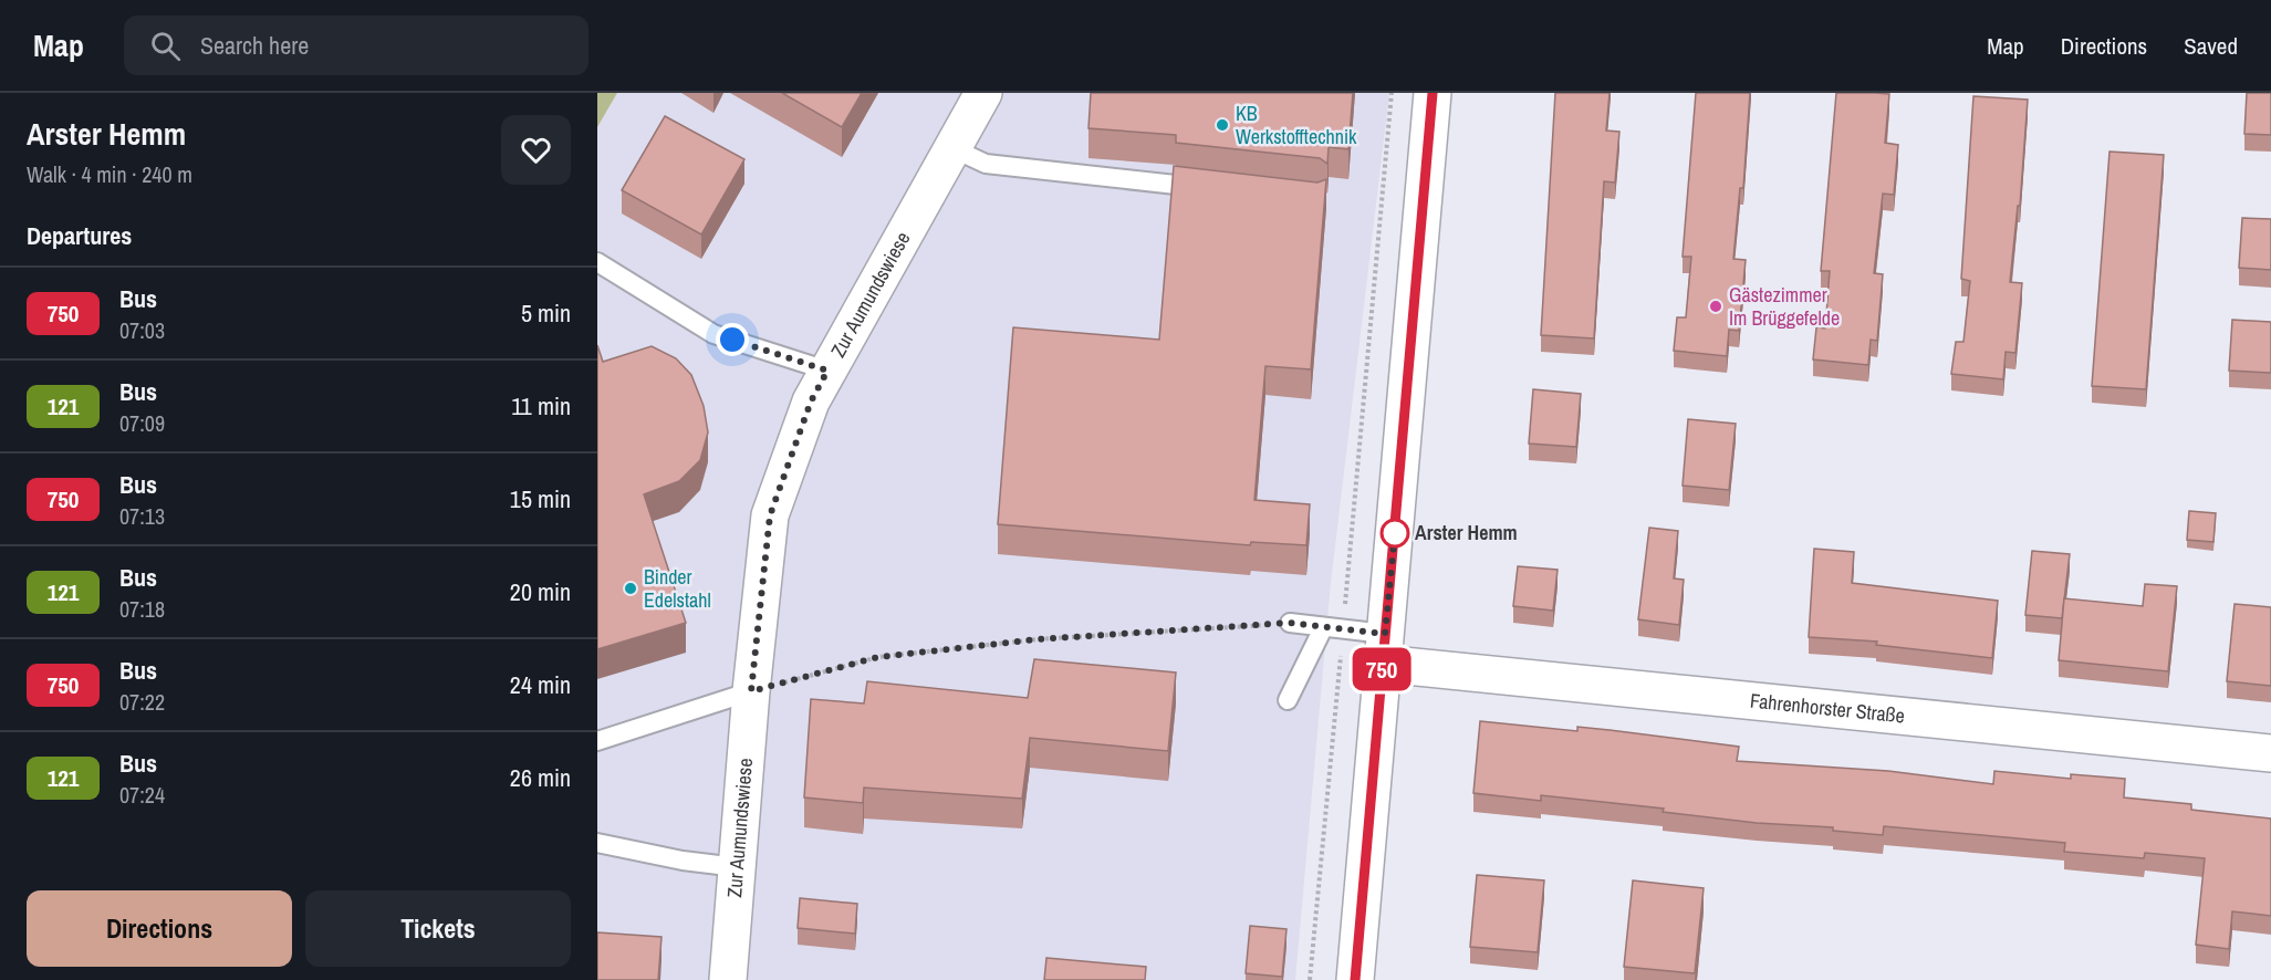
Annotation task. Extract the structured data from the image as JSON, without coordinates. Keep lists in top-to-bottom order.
{
  "streets": {
    "street": ["Zur Aumundswiese", "Fahrenhorster Straße"]
  },
  "places": [
    "KB Werkstofftechnik",
    "Gästezimmer Im Brüggefelde",
    "Arster Hemm",
    "Binder Edelstahl"
  ],
  "lines": ["bus line 750"],
  "page": {
    "header": "Map",
    "search": "Search here",
    "nav": ["Map", "Directions", "Saved"],
    "heading": [
      ["Arster Hemm", "Walk · 4 min · 240 m"],
      "Departures"
    ],
    "on_map": "750",
    "list": [
      {
        "mark": "750",
        "name": "Bus",
        "note": "07:03",
        "value": "5 min"
      },
      {
        "mark": "121",
        "name": "Bus",
        "note": "07:09",
        "value": "11 min"
      },
      {
        "mark": "750",
        "name": "Bus",
        "note": "07:13",
        "value": "15 min"
      },
      {
        "mark": "121",
        "name": "Bus",
        "note": "07:18",
        "value": "20 min"
      },
      {
        "mark": "750",
        "name": "Bus",
        "note": "07:22",
        "value": "24 min"
      },
      {
        "mark": "121",
        "name": "Bus",
        "note": "07:24",
        "value": "26 min"
      }
    ],
    "buttons": ["Directions", "Tickets"]
  }
}
